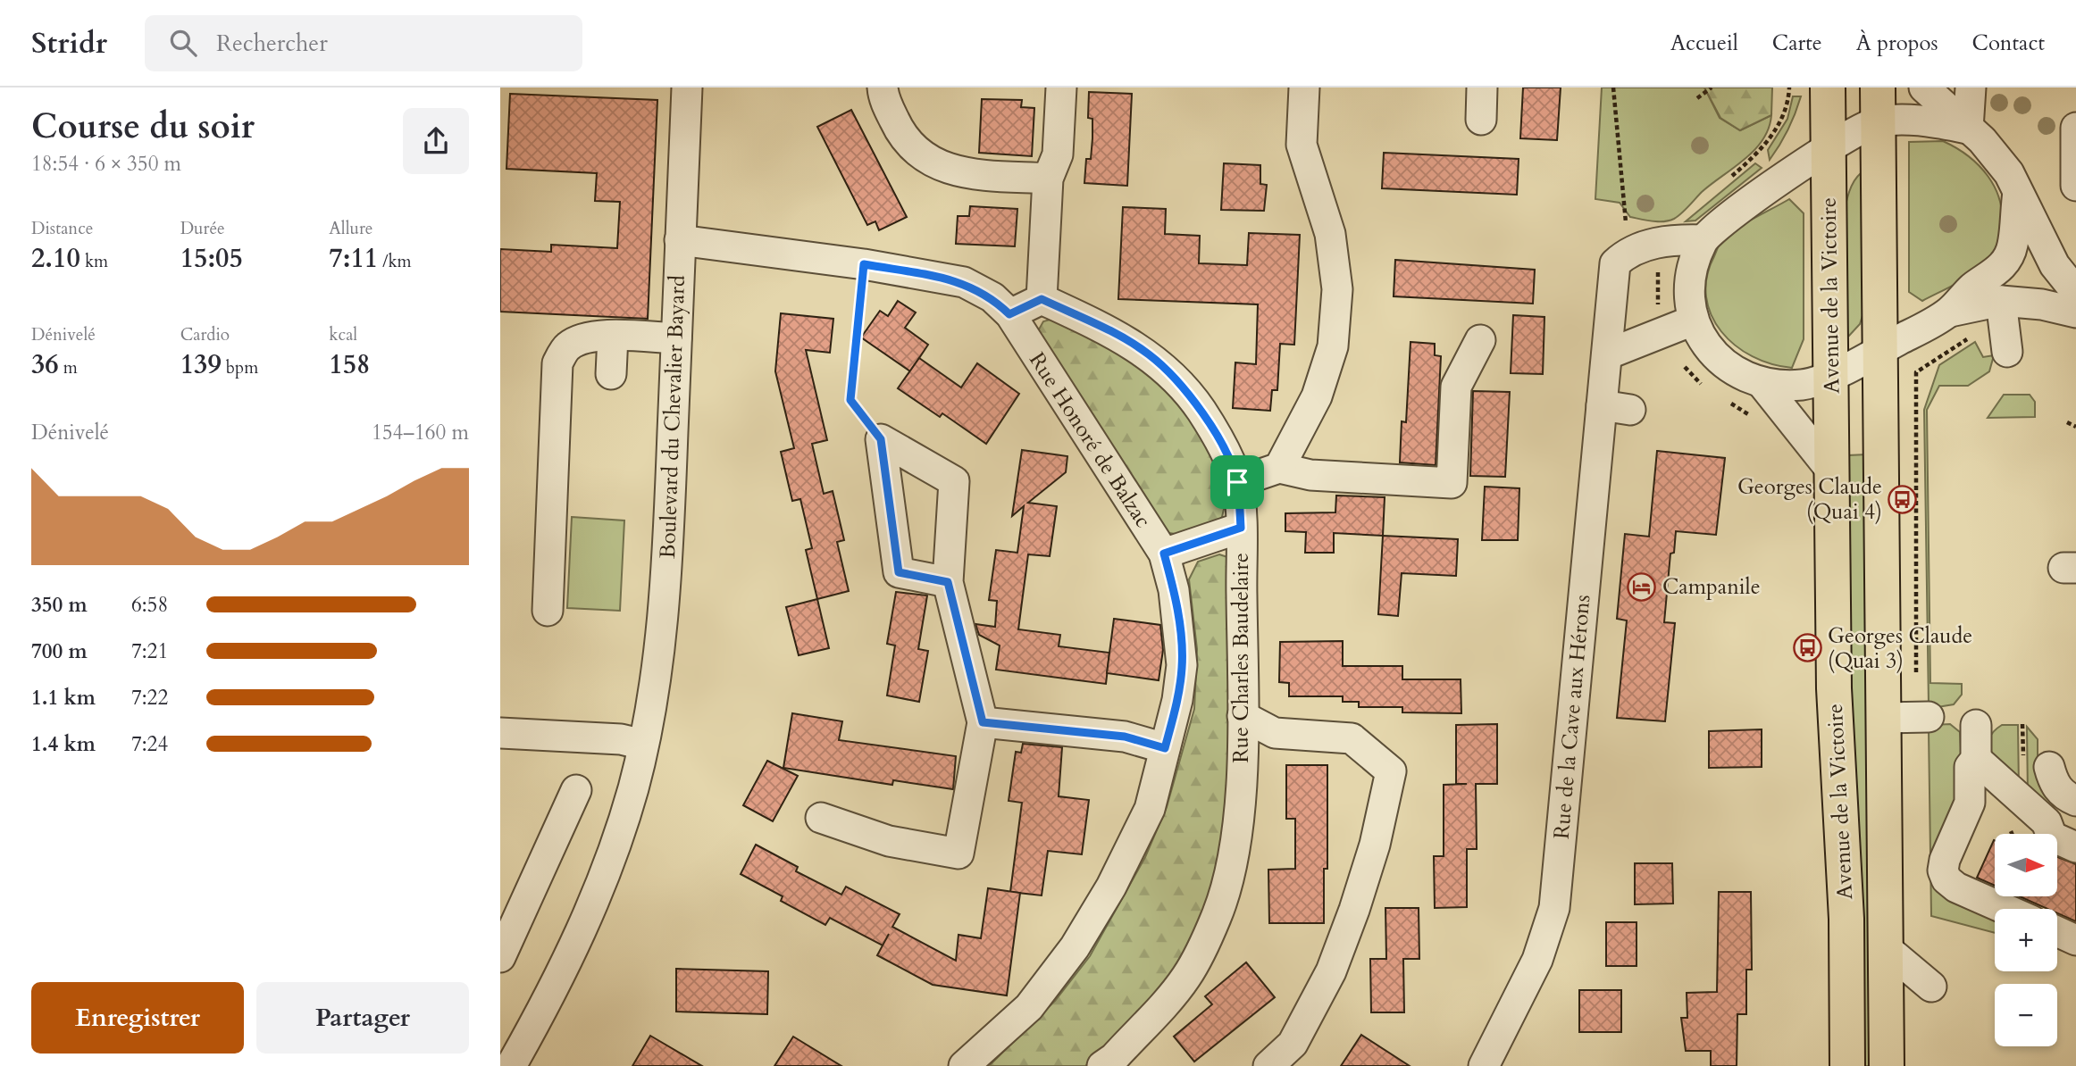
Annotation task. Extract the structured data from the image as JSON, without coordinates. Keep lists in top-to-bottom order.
{
  "streets": {
    "main road": ["Avenue de la Victoire"],
    "street": [
      "Boulevard du Chevalier Bayard",
      "Rue Honoré de Balzac",
      "Rue Charles Baudelaire",
      "Rue de la Cave aux Hérons"
    ]
  },
  "crossings": [
    ["Boulevard du Chevalier Bayard", "Rue Honoré de Balzac"]
  ],
  "places": {
    "bus stop": ["Georges Claude (Quai 4)", "Georges Claude (Quai 3)"],
    "hotel": ["Campanile"]
  },
  "north": "right",
  "page": {
    "header": "Stridr",
    "search": "Rechercher",
    "nav": [
      "Accueil",
      "Carte",
      "À propos",
      "Contact"
    ],
    "heading": ["Course du soir", "18:54 · 6 × 350 m"],
    "stats": [
      ["Distance", "2.10 km"],
      ["Durée", "15:05"],
      ["Allure", "7:11 /km"],
      ["Dénivelé", "36 m"],
      ["Cardio", "139 bpm"],
      ["kcal", "158"]
    ],
    "chart": ["Dénivelé", "154–160 m"],
    "list": [
      {
        "name": "350 m",
        "note": "6:58"
      },
      {
        "name": "700 m",
        "note": "7:21"
      },
      {
        "name": "1.1 km",
        "note": "7:22"
      },
      {
        "name": "1.4 km",
        "note": "7:24"
      }
    ],
    "map_buttons": ["+", "−"],
    "buttons": ["Enregistrer", "Partager"]
  }
}
